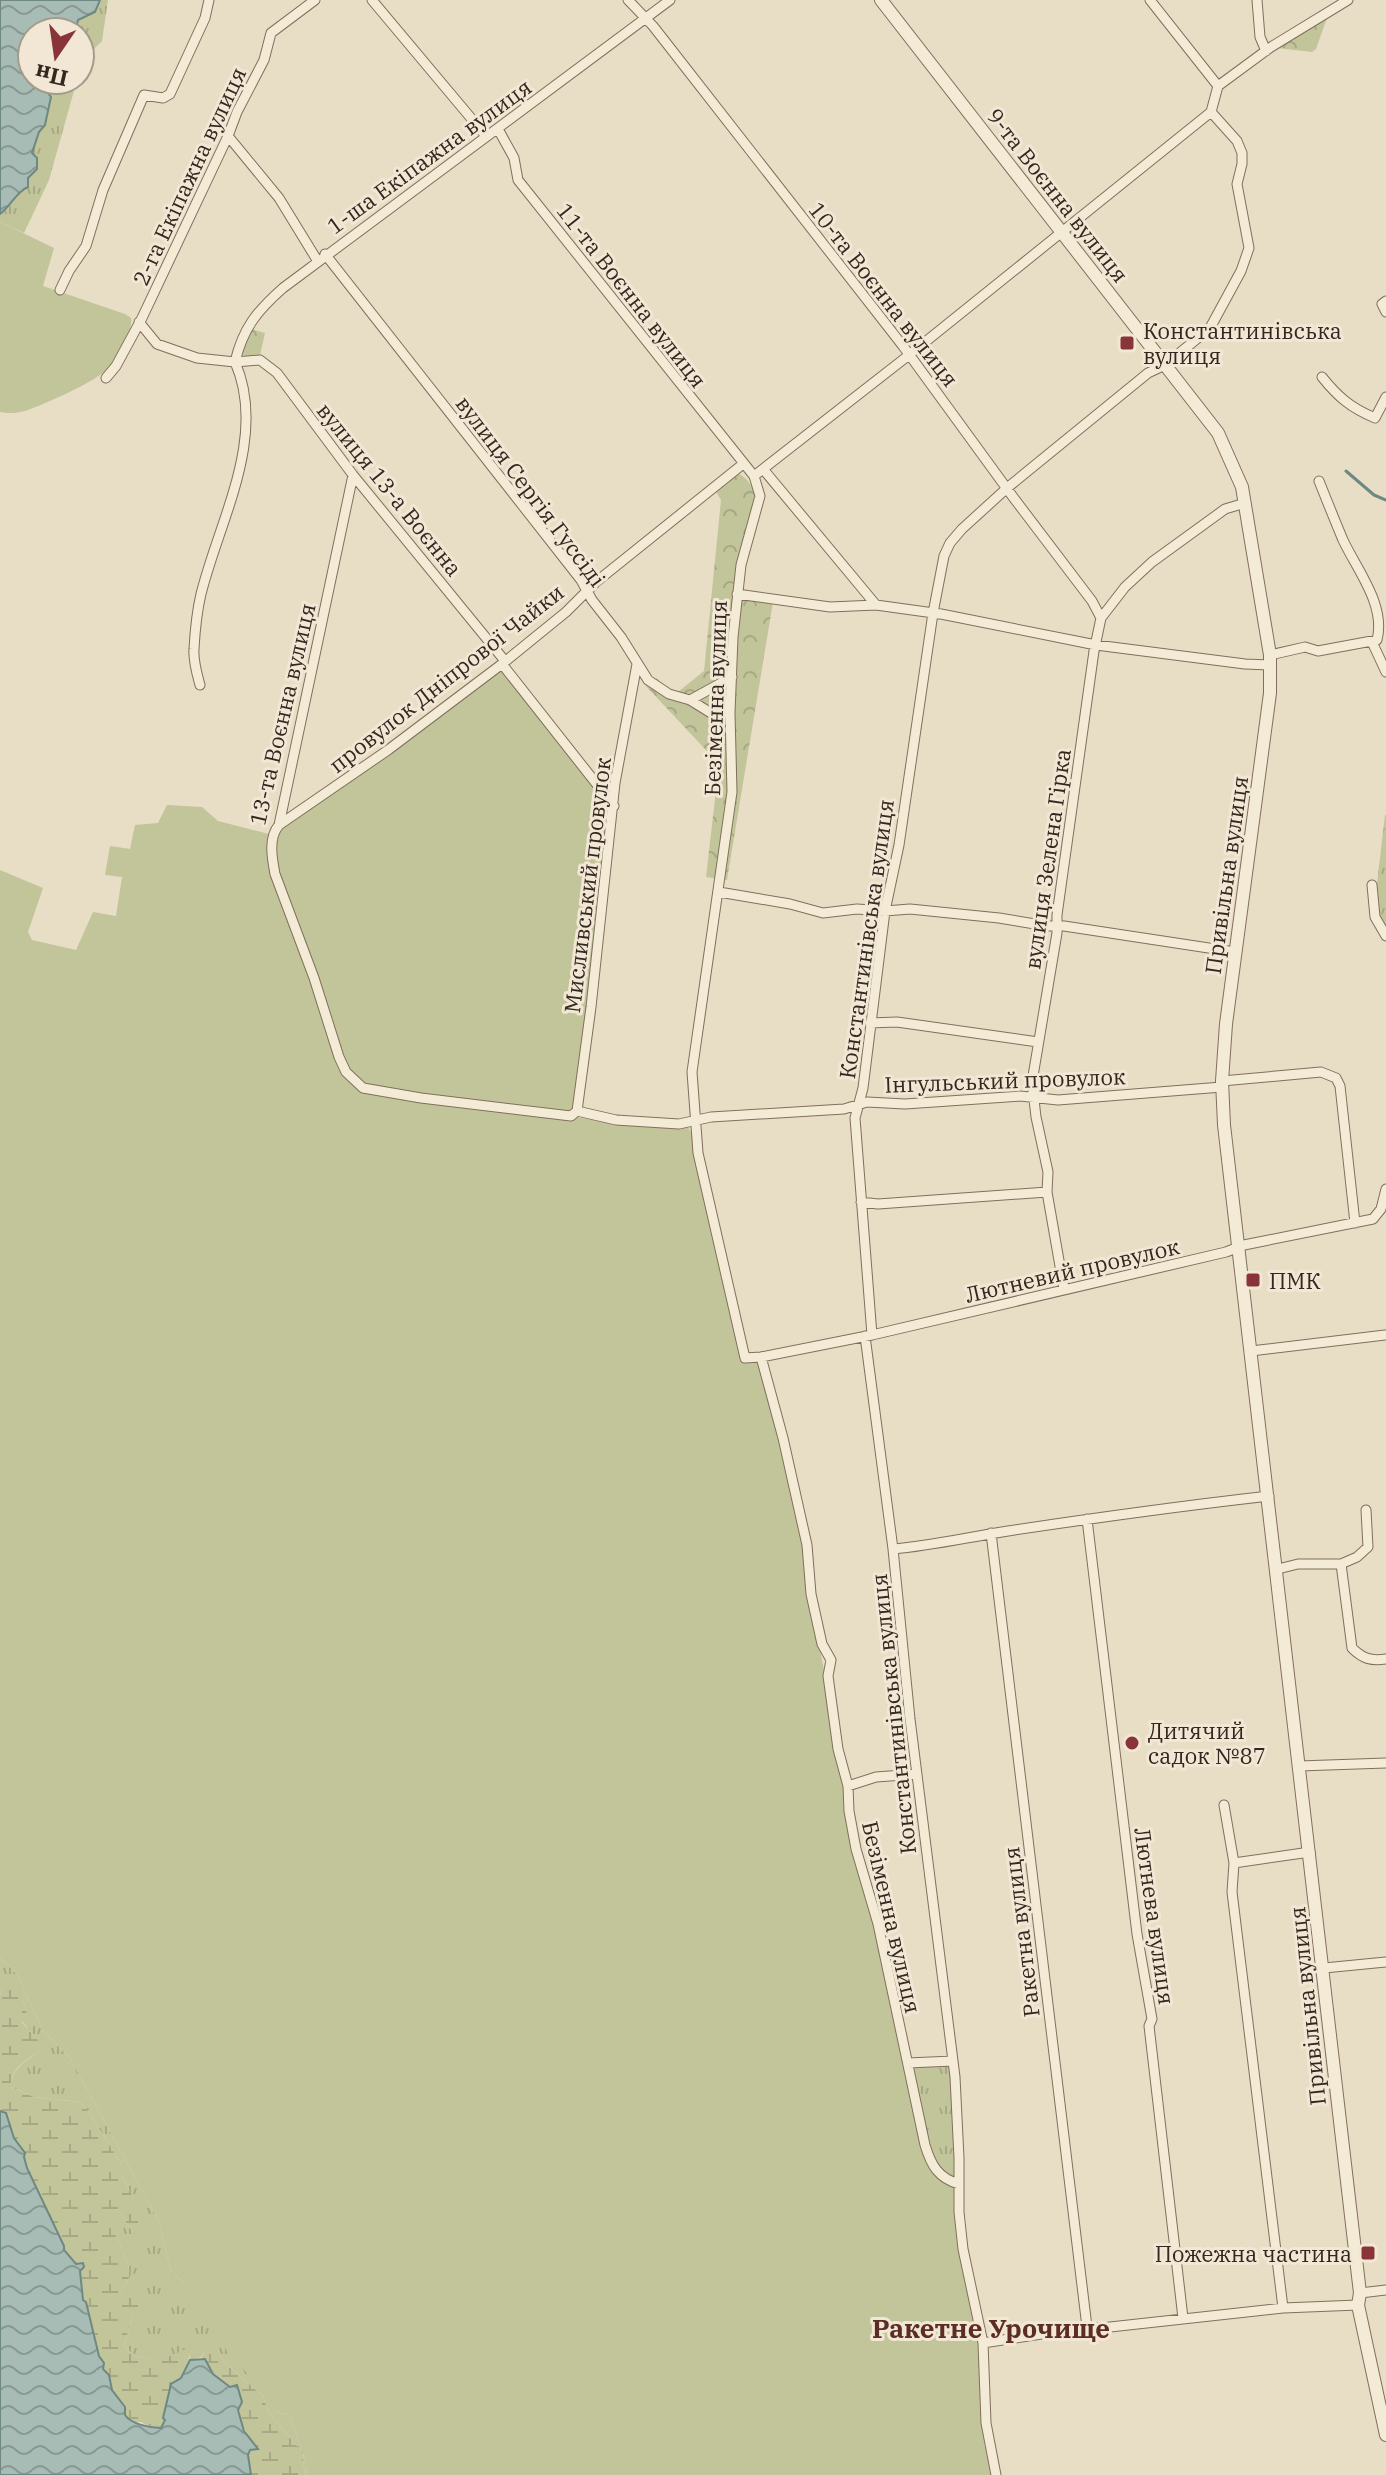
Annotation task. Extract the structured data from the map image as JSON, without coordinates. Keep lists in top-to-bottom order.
{
  "streets": {
    "street": [
      "1-ша Екіпажна вулиця",
      "2-га Екіпажна вулиця",
      "9-та Воєнна вулиця",
      "10-та Воєнна вулиця",
      "11-та Воєнна вулиця",
      "вулиця 13-а Воєнна",
      "вулиця Сергія Гуссіді",
      "провулок Дніпрової Чайки",
      "Безіменна вулиця",
      "13-та Воєнна вулиця",
      "вулиця Зелена Гірка",
      "Привільна вулиця",
      "Мисливський провулок",
      "Константинівська вулиця",
      "Інгульський провулок",
      "Лютневий провулок",
      "Лютнева вулиця",
      "Ракетна вулиця"
    ]
  },
  "crossings": [
    ["1-ша Екіпажна вулиця", "10-та Воєнна вулиця"],
    ["1-ша Екіпажна вулиця", "11-та Воєнна вулиця"],
    ["1-ша Екіпажна вулиця", "вулиця 13-а Воєнна"],
    ["1-ша Екіпажна вулиця", "вулиця Сергія Гуссіді"],
    ["2-га Екіпажна вулиця", "вулиця 13-а Воєнна"],
    ["2-га Екіпажна вулиця", "вулиця Сергія Гуссіді"],
    ["9-та Воєнна вулиця", "Привільна вулиця"],
    ["9-та Воєнна вулиця", "Константинівська вулиця"],
    ["10-та Воєнна вулиця", "вулиця Зелена Гірка"],
    ["10-та Воєнна вулиця", "Константинівська вулиця"],
    ["11-та Воєнна вулиця", "провулок Дніпрової Чайки"],
    ["11-та Воєнна вулиця", "Безіменна вулиця"],
    ["вулиця 13-а Воєнна", "провулок Дніпрової Чайки"],
    ["вулиця 13-а Воєнна", "13-та Воєнна вулиця"],
    ["вулиця 13-а Воєнна", "Мисливський провулок"],
    ["вулиця Сергія Гуссіді", "провулок Дніпрової Чайки"],
    ["вулиця Сергія Гуссіді", "Безіменна вулиця"],
    ["вулиця Сергія Гуссіді", "Мисливський провулок"],
    ["провулок Дніпрової Чайки", "13-та Воєнна вулиця"],
    ["Безіменна вулиця", "Константинівська вулиця"],
    ["Безіменна вулиця", "Інгульський провулок"],
    ["Безіменна вулиця", "Лютневий провулок"],
    ["13-та Воєнна вулиця", "Інгульський провулок"],
    ["вулиця Зелена Гірка", "Привільна вулиця"],
    ["вулиця Зелена Гірка", "Інгульський провулок"],
    ["вулиця Зелена Гірка", "Лютневий провулок"],
    ["Привільна вулиця", "Інгульський провулок"],
    ["Привільна вулиця", "Лютневий провулок"],
    ["Мисливський провулок", "Інгульський провулок"],
    ["Константинівська вулиця", "Інгульський провулок"],
    ["Константинівська вулиця", "Лютневий провулок"],
    ["Інгульський провулок", "Лютневий провулок"]
  ],
  "districts": ["Ракетне Урочище"],
  "places": {
    "transit": ["Константинівська вулиця", "ПМК", "Пожежна частина"],
    "other": ["Дитячий садок №87"]
  },
  "north": "bottom"
}
